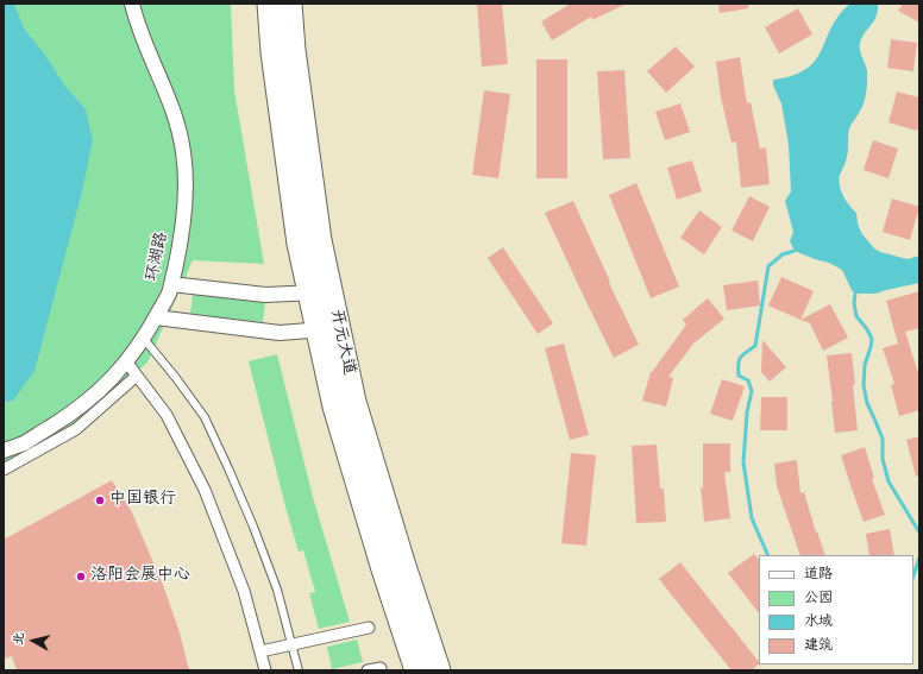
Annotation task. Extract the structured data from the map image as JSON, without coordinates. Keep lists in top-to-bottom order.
{
  "streets": {
    "main road": ["开元大道"],
    "street": ["环湖路"]
  },
  "places": ["中国银行", "洛阳会展中心"],
  "legend": [
    "道路",
    "公园",
    "水域",
    "建筑"
  ],
  "north": "left"
}
